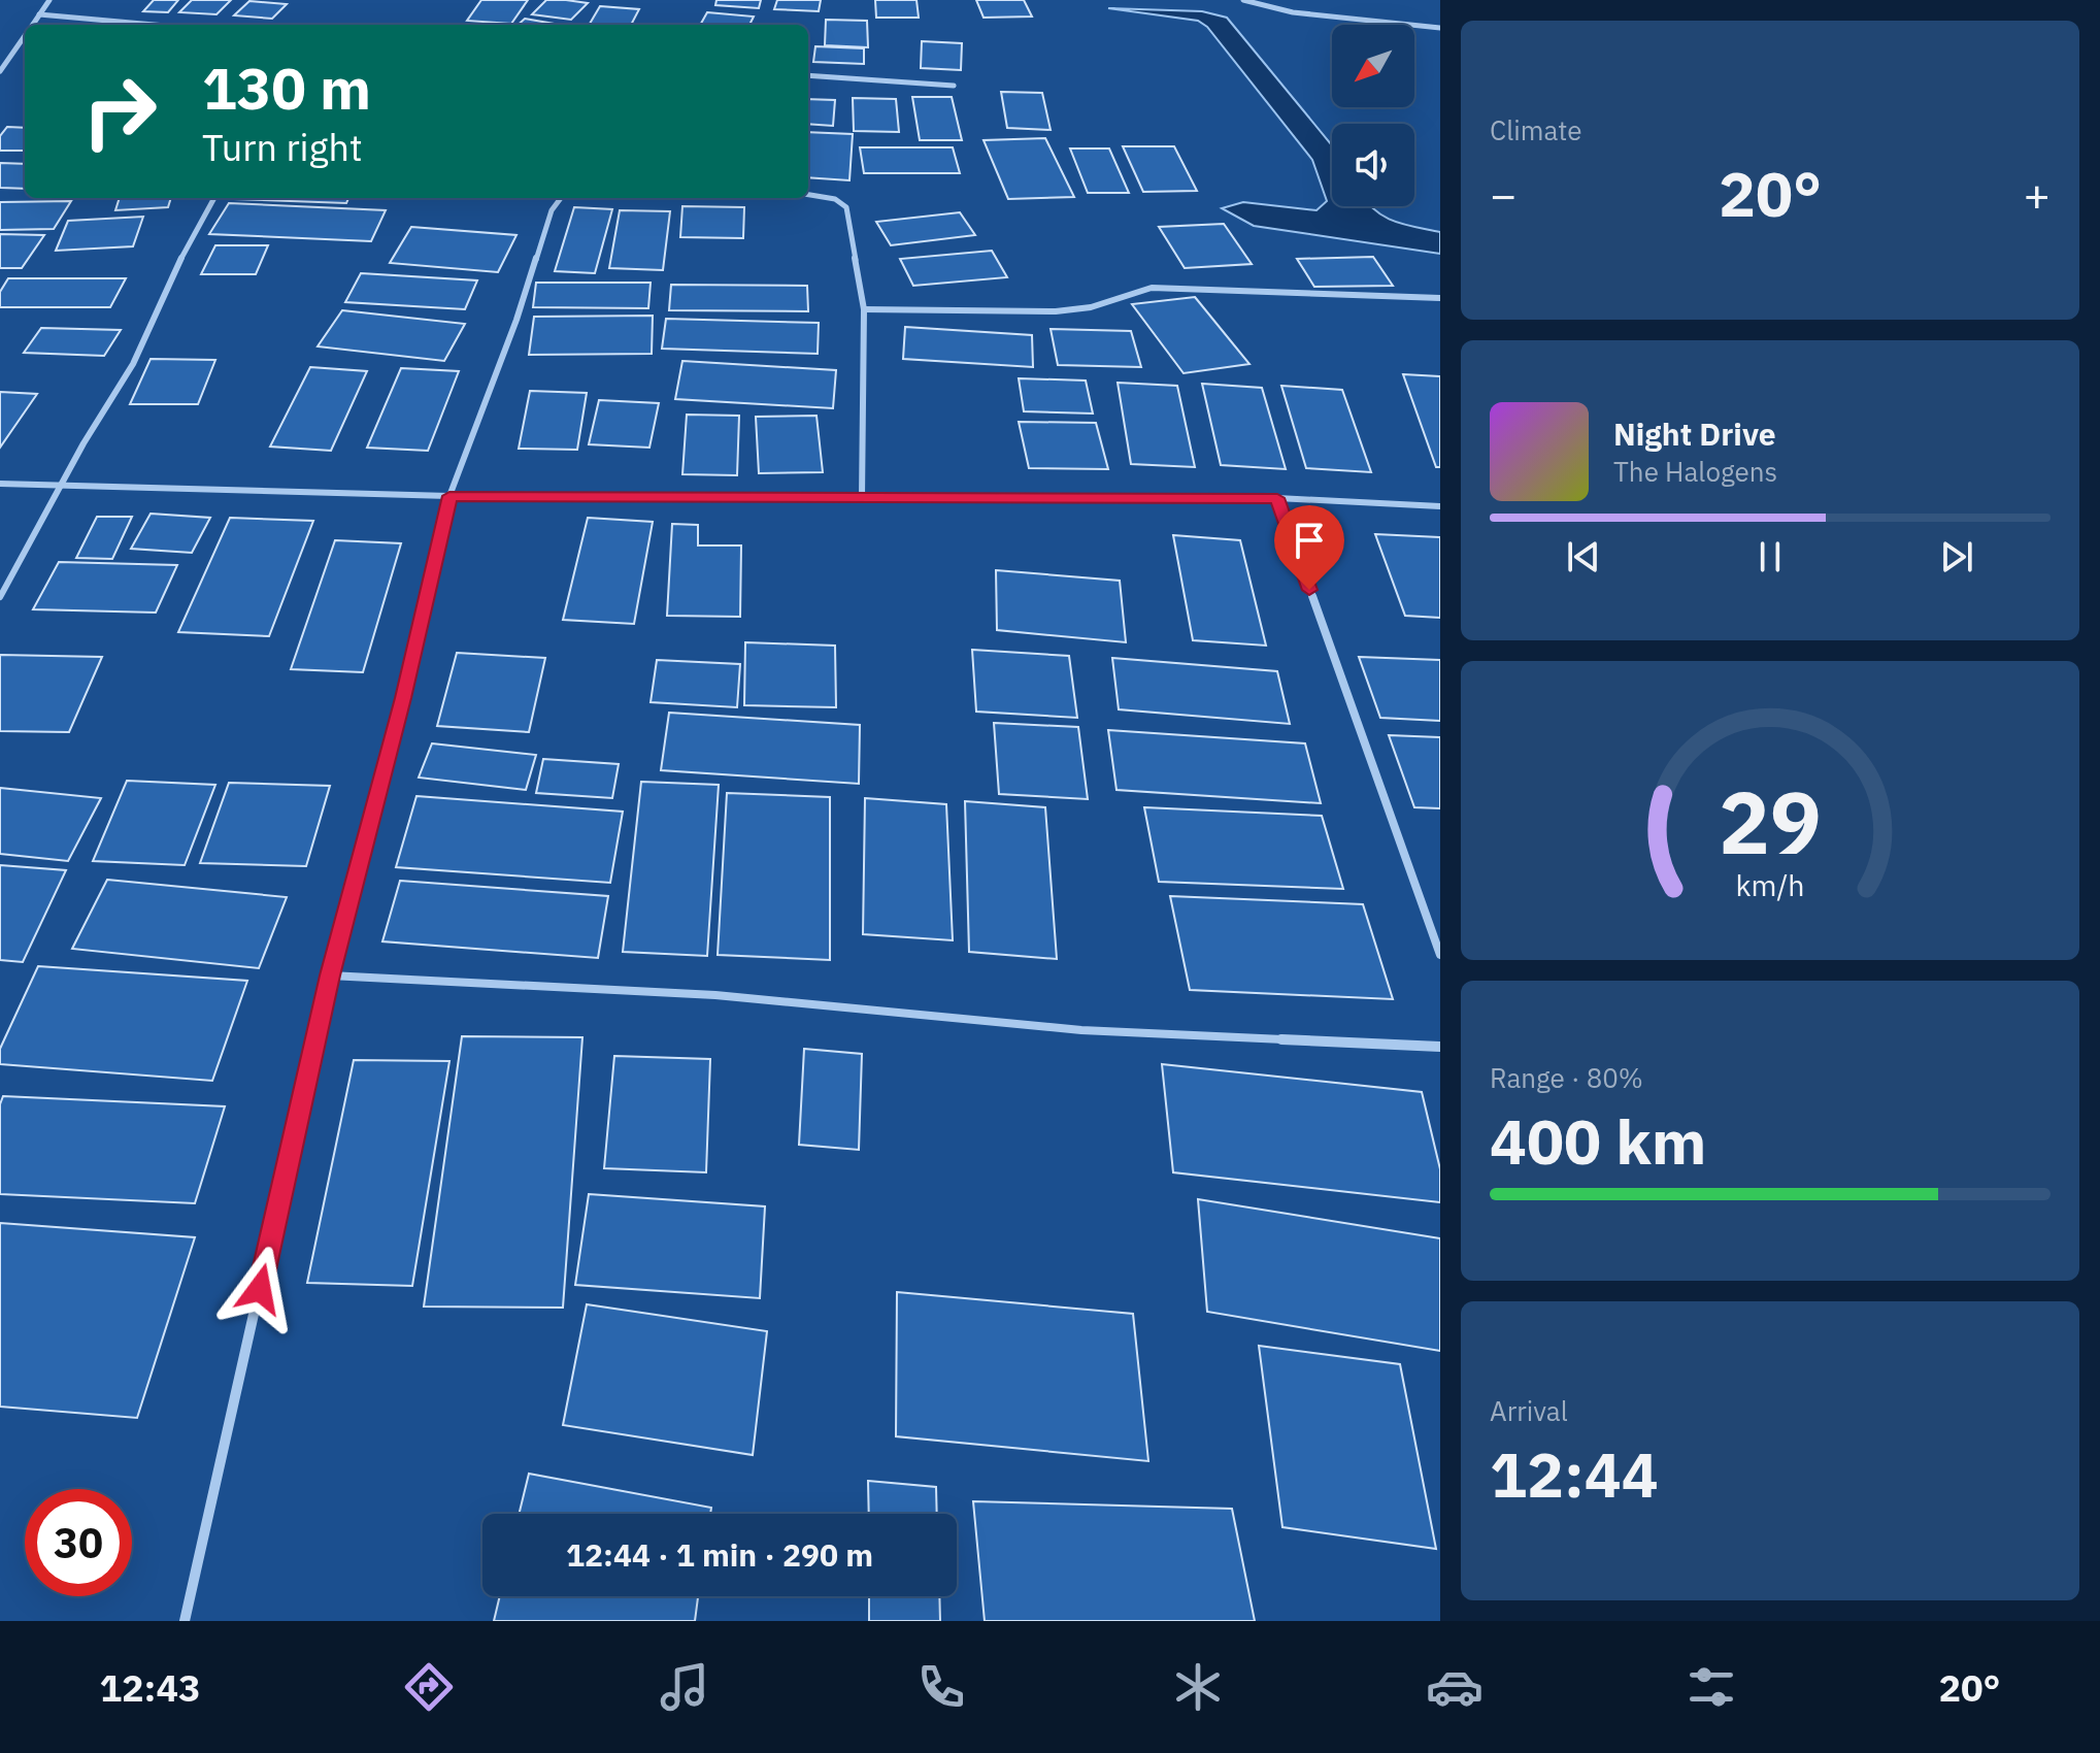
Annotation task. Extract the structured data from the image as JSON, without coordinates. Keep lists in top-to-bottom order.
{
  "north": "bottom left",
  "page": {
    "tile": [
      "Climate",
      ["Range · 80%", "400 km"],
      ["Arrival", "12:44"]
    ],
    "turn": ["130 m", "Turn right"],
    "heat": ["−", "20°", "+"],
    "song": ["Night Drive", "The Halogens"],
    "limit": "30",
    "trip": "12:44 · 1 min · 290 m",
    "tabs": ["12:43", "20°"],
    "gauge": ["29", "km/h"]
  }
}
